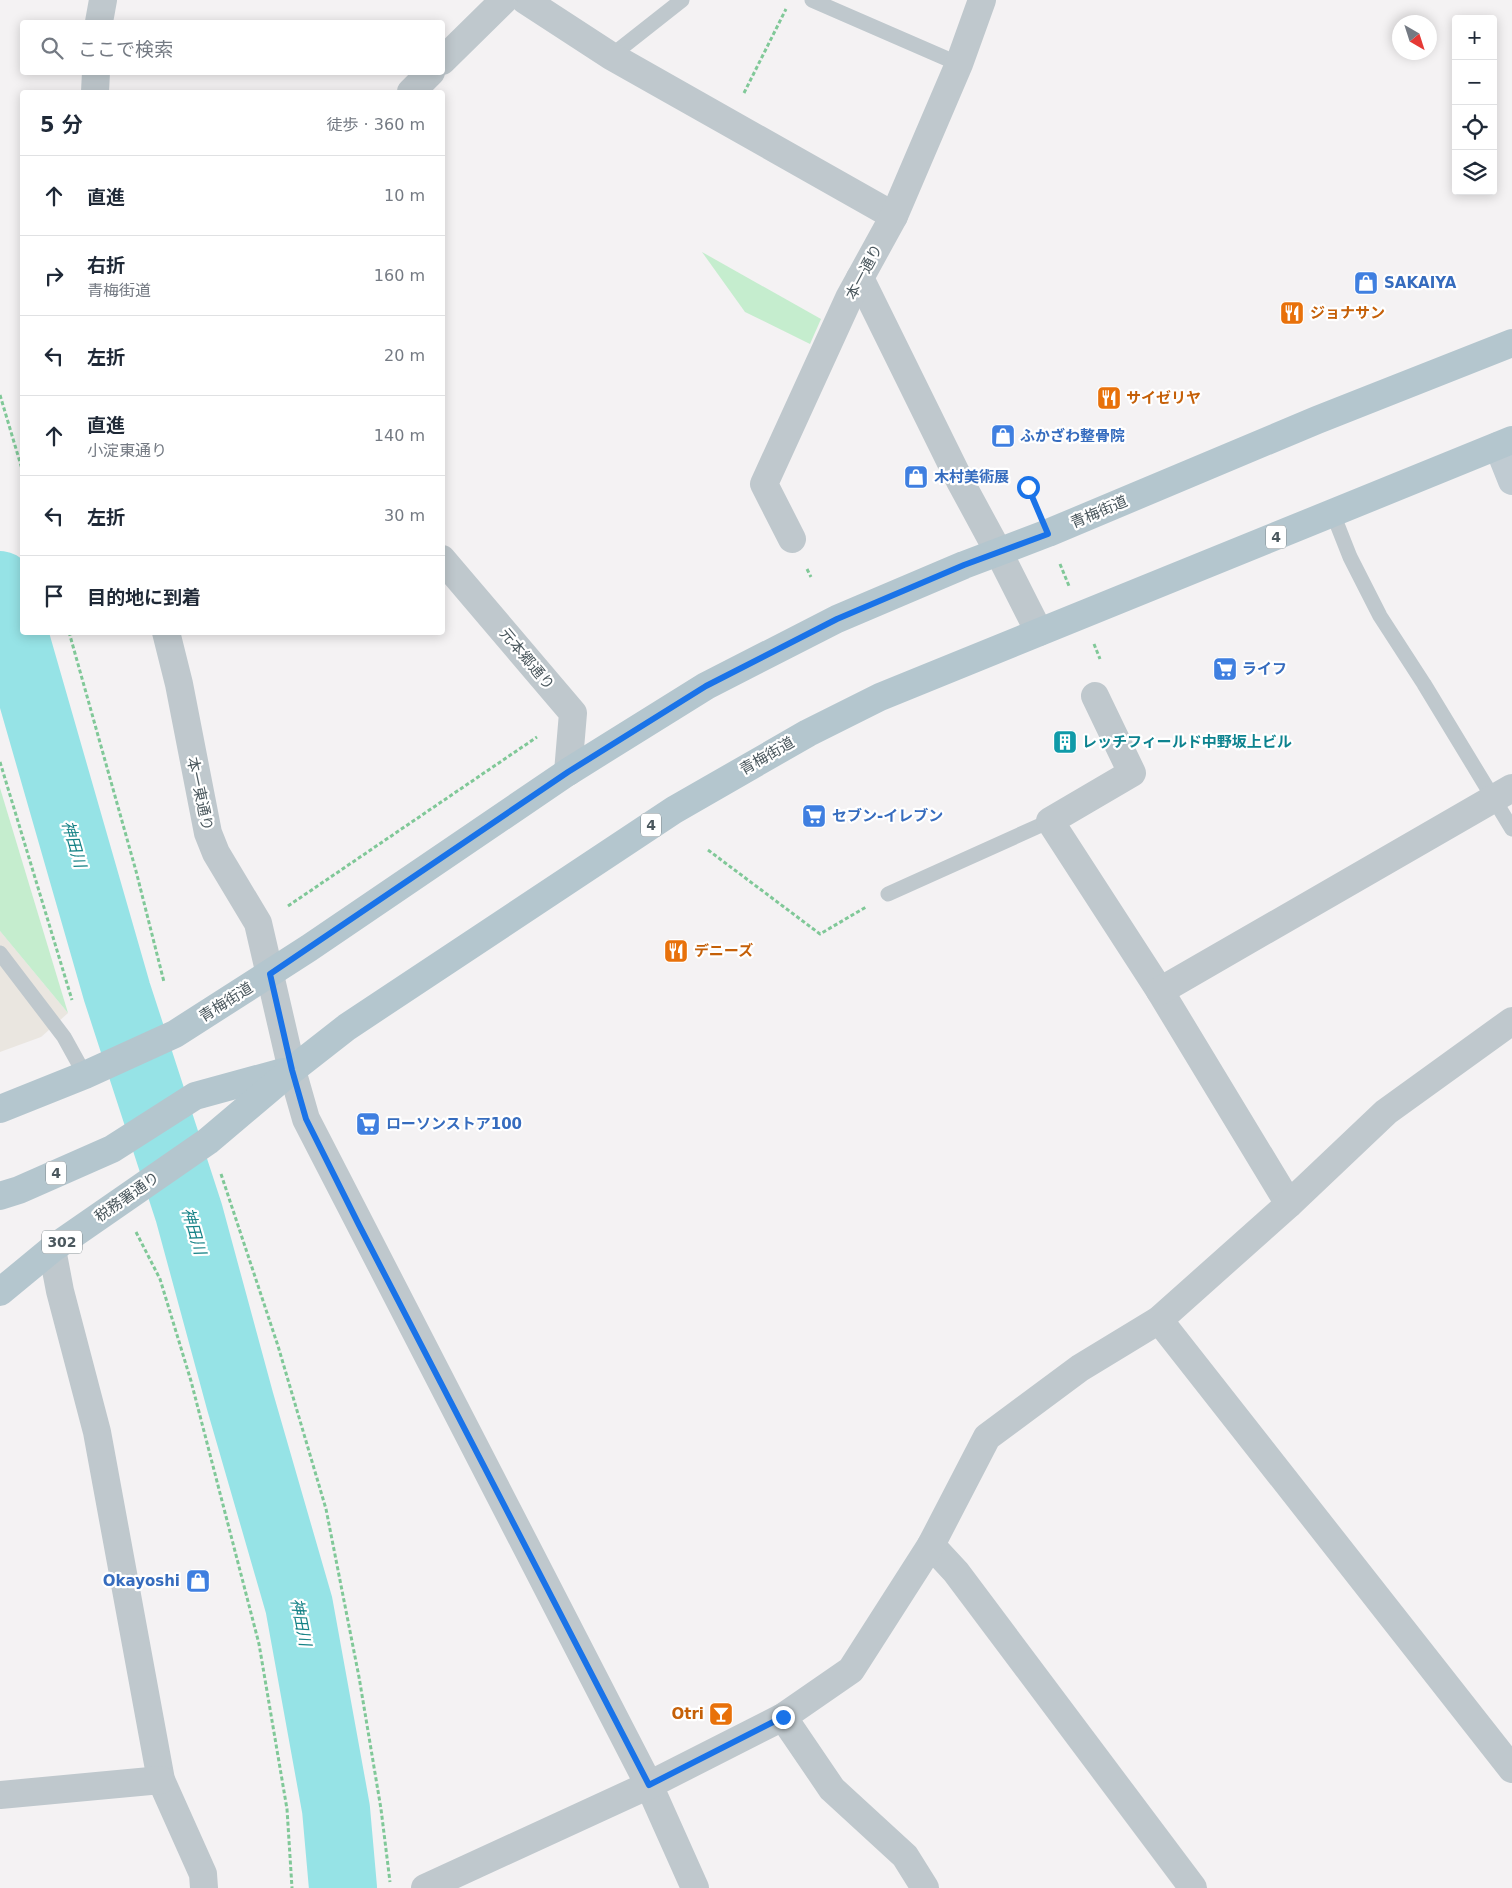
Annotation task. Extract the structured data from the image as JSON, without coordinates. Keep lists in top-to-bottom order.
{
  "streets": {
    "main road": [
      "青梅街道",
      "4",
      "税務署通り",
      "302"
    ],
    "street": ["本一通り", "元本郷通り", "本一東通り"]
  },
  "crossings": [
    ["青梅街道", "4"],
    ["青梅街道", "本一東通り"],
    ["青梅街道", "税務署通り"],
    ["4", "本一東通り"],
    ["4", "税務署通り"],
    ["本一東通り", "税務署通り"]
  ],
  "water": ["神田川"],
  "places": {
    "shop": [
      "SAKAIYA",
      "ふかざわ整骨院",
      "木村美術展",
      "Okayoshi"
    ],
    "restaurant": ["ジョナサン", "サイゼリヤ", "デニーズ"],
    "supermarket": ["ライフ", "セブン-イレブン", "ローソンストア100"],
    "building": ["レッチフィールド中野坂上ビル"],
    "bar": ["Otri"]
  },
  "north": "bottom right",
  "page": {
    "map_buttons": ["+", "−"],
    "search": "ここで検索",
    "heading": ["5 分", "徒歩 · 360 m"],
    "list": [
      ["直進", "10 m"],
      ["右折", "青梅街道", "160 m"],
      ["左折", "20 m"],
      ["直進", "小淀東通り", "140 m"],
      ["左折", "30 m"],
      "目的地に到着"
    ]
  }
}
